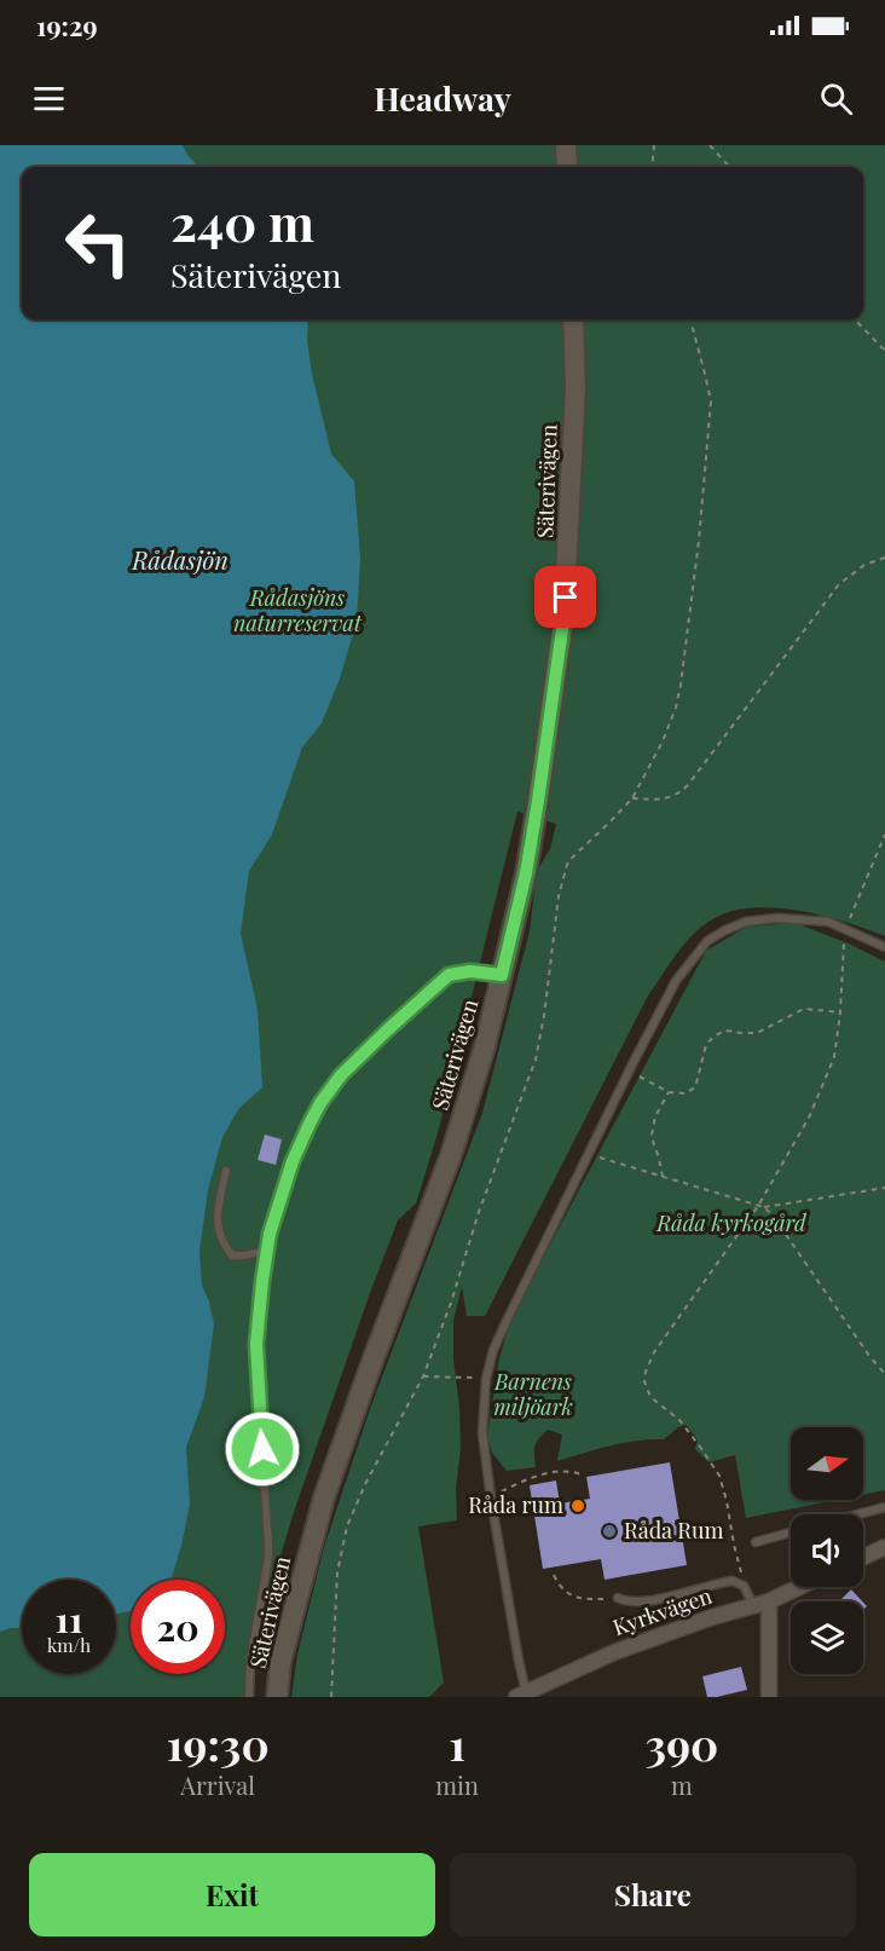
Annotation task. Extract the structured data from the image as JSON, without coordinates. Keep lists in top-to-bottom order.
{
  "streets": {
    "street": ["Säterivägen", "Kyrkvägen"]
  },
  "water": ["Rådasjön"],
  "parks": ["Rådasjöns naturreservat", "Råda kyrkogård", "Barnens miljöark"],
  "places": ["Råda rum", "Råda Rum"],
  "north": "right",
  "page": {
    "status": "19:29",
    "header": "Headway",
    "turn": ["240 m", "Säterivägen"],
    "speed": "11 km/h",
    "limit": "20",
    "eta": [
      "19:30",
      "Arrival",
      "1",
      "min",
      "390",
      "m"
    ],
    "buttons": ["Exit", "Share"]
  }
}
